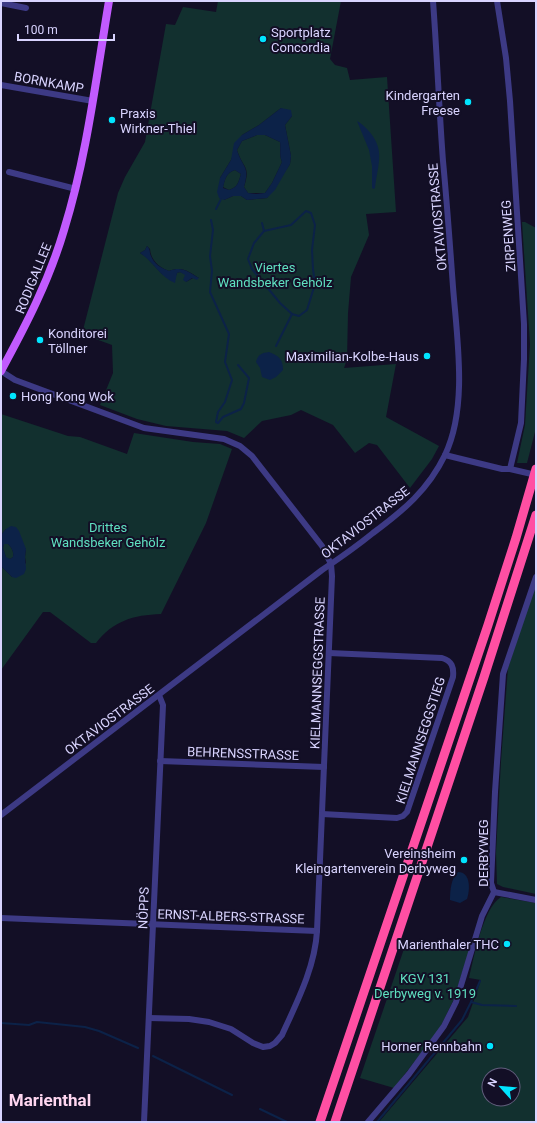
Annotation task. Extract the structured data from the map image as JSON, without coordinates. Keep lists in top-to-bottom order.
{
  "streets": {
    "main road": ["RODIGALLEE"],
    "street": [
      "BORNKAMP",
      "OKTAVIOSTRASSE",
      "ZIRPENWEG",
      "KIELMANNSEGGSTRASSE",
      "KIELMANNSEGGSTIEG",
      "BEHRENSSTRASSE",
      "DERBYWEG",
      "NÖPPS",
      "ERNST-ALBERS-STRASSE"
    ]
  },
  "crossings": [
    ["BORNKAMP", "RODIGALLEE"],
    ["OKTAVIOSTRASSE", "KIELMANNSEGGSTRASSE"],
    ["OKTAVIOSTRASSE", "NÖPPS"],
    ["RODIGALLEE", "KIELMANNSEGGSTRASSE"],
    ["KIELMANNSEGGSTRASSE", "KIELMANNSEGGSTIEG"],
    ["KIELMANNSEGGSTRASSE", "BEHRENSSTRASSE"],
    ["KIELMANNSEGGSTRASSE", "NÖPPS"],
    ["KIELMANNSEGGSTRASSE", "ERNST-ALBERS-STRASSE"],
    ["BEHRENSSTRASSE", "NÖPPS"],
    ["NÖPPS", "ERNST-ALBERS-STRASSE"]
  ],
  "districts": ["Marienthal"],
  "parks": ["Viertes Wandsbeker Gehölz", "Drittes Wandsbeker Gehölz", "KGV 131 Derbyweg v. 1919"],
  "places": [
    "Sportplatz Concordia",
    "Kindergarten Freese",
    "Praxis Wirkner-Thiel",
    "Konditorei Töllner",
    "Maximilian-Kolbe-Haus",
    "Hong Kong Wok",
    "Vereinsheim Kleingartenverein Derbyweg",
    "Marienthaler THC",
    "Horner Rennbahn"
  ],
  "scale_bar": "100 m",
  "north": "top left"
}
